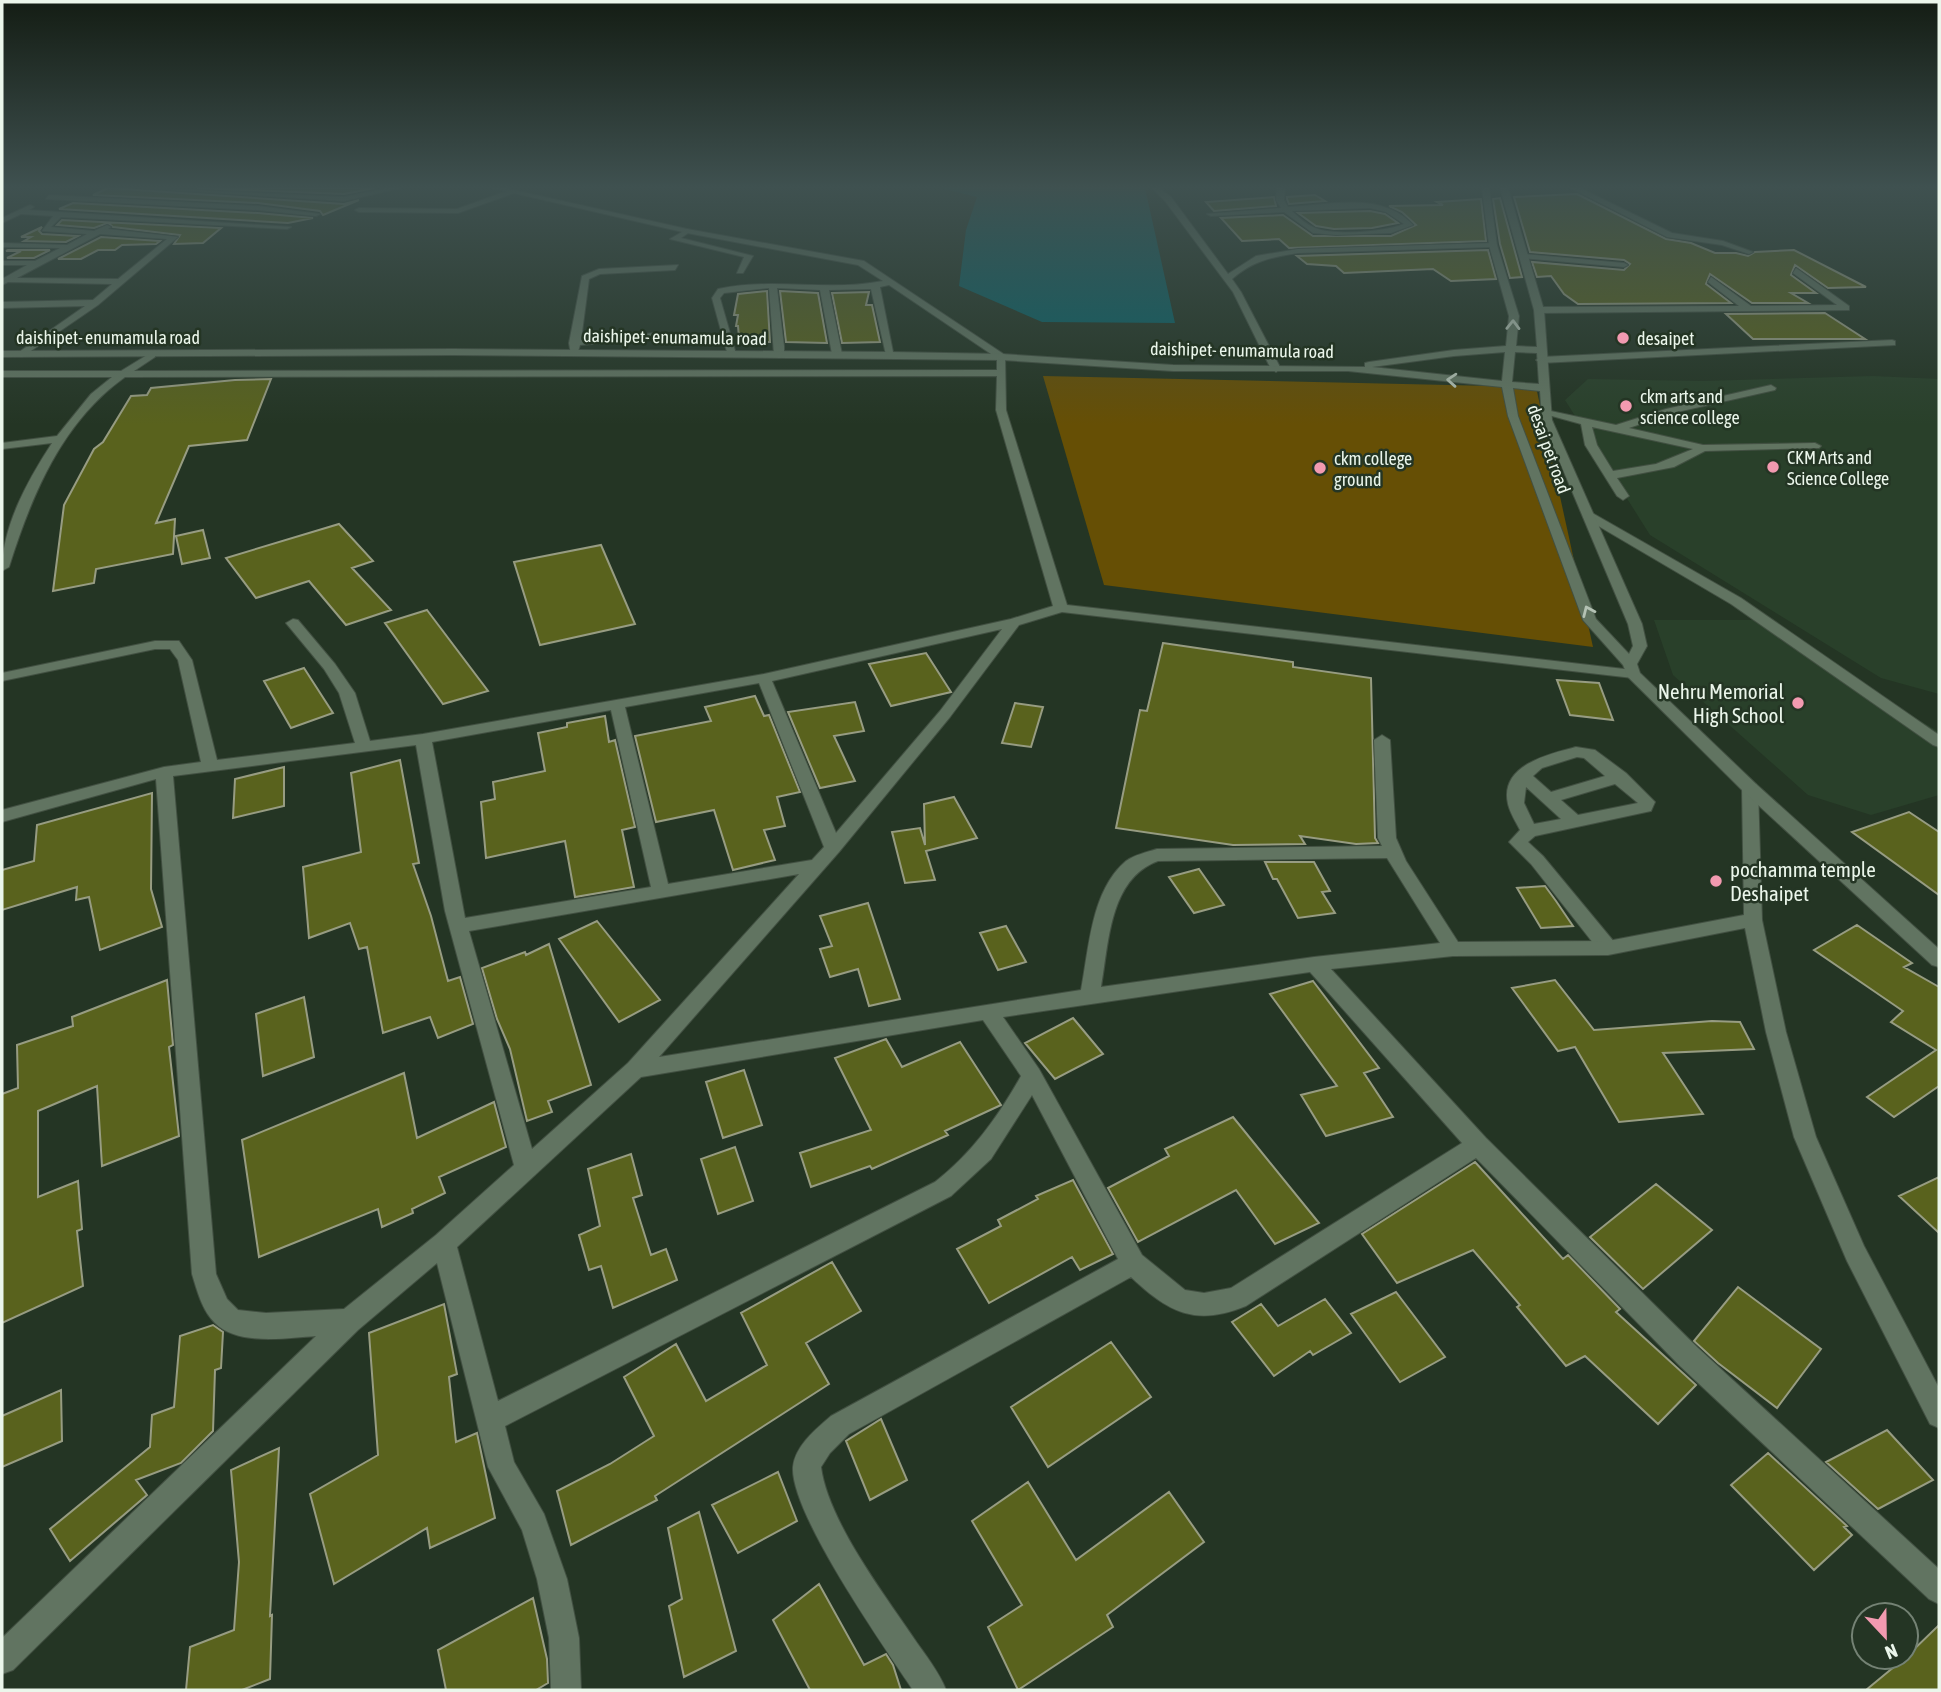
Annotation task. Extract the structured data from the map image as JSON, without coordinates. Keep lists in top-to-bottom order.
{
  "streets": {
    "street": ["daishipet- enumamula road", "desai pet road"]
  },
  "crossings": [
    ["daishipet- enumamula road", "desai pet road"]
  ],
  "places": [
    "desaipet",
    "ckm arts and science college",
    "CKM Arts and Science College",
    "ckm college ground",
    "Nehru Memorial High School",
    "pochamma temple Deshaipet"
  ],
  "north": "bottom"
}
